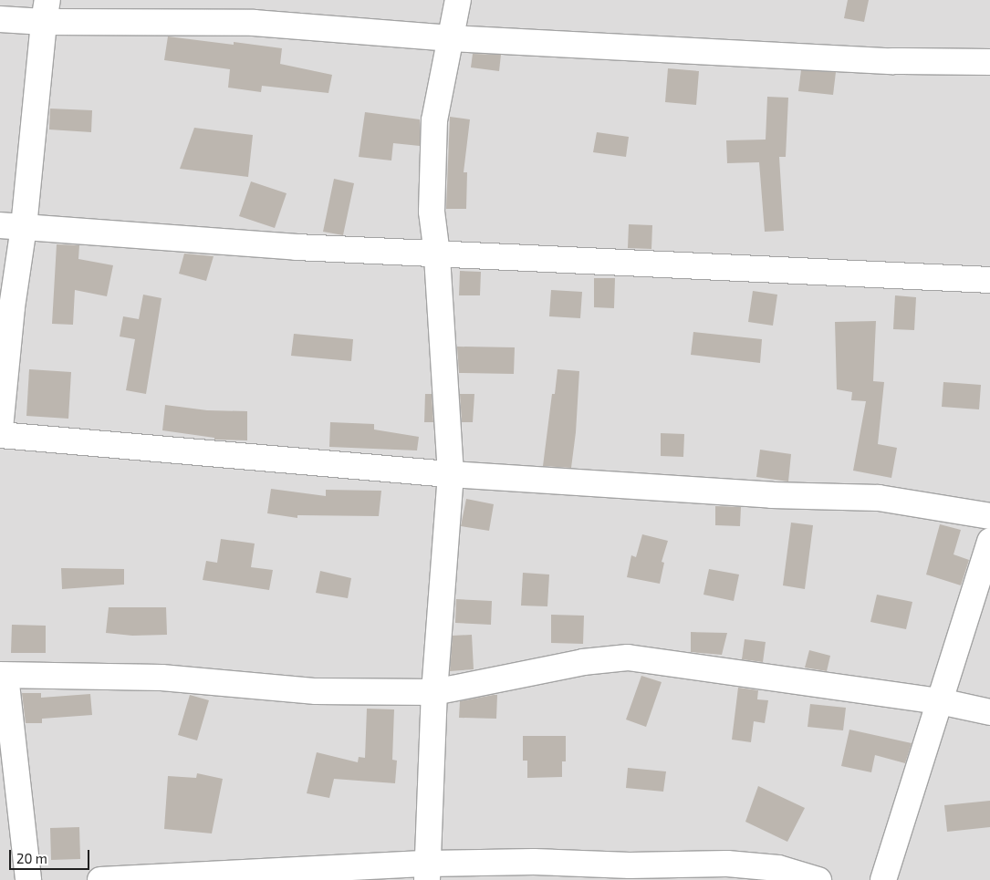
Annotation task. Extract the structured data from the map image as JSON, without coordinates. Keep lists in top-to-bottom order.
{
  "scale_bar": "20 m"
}
